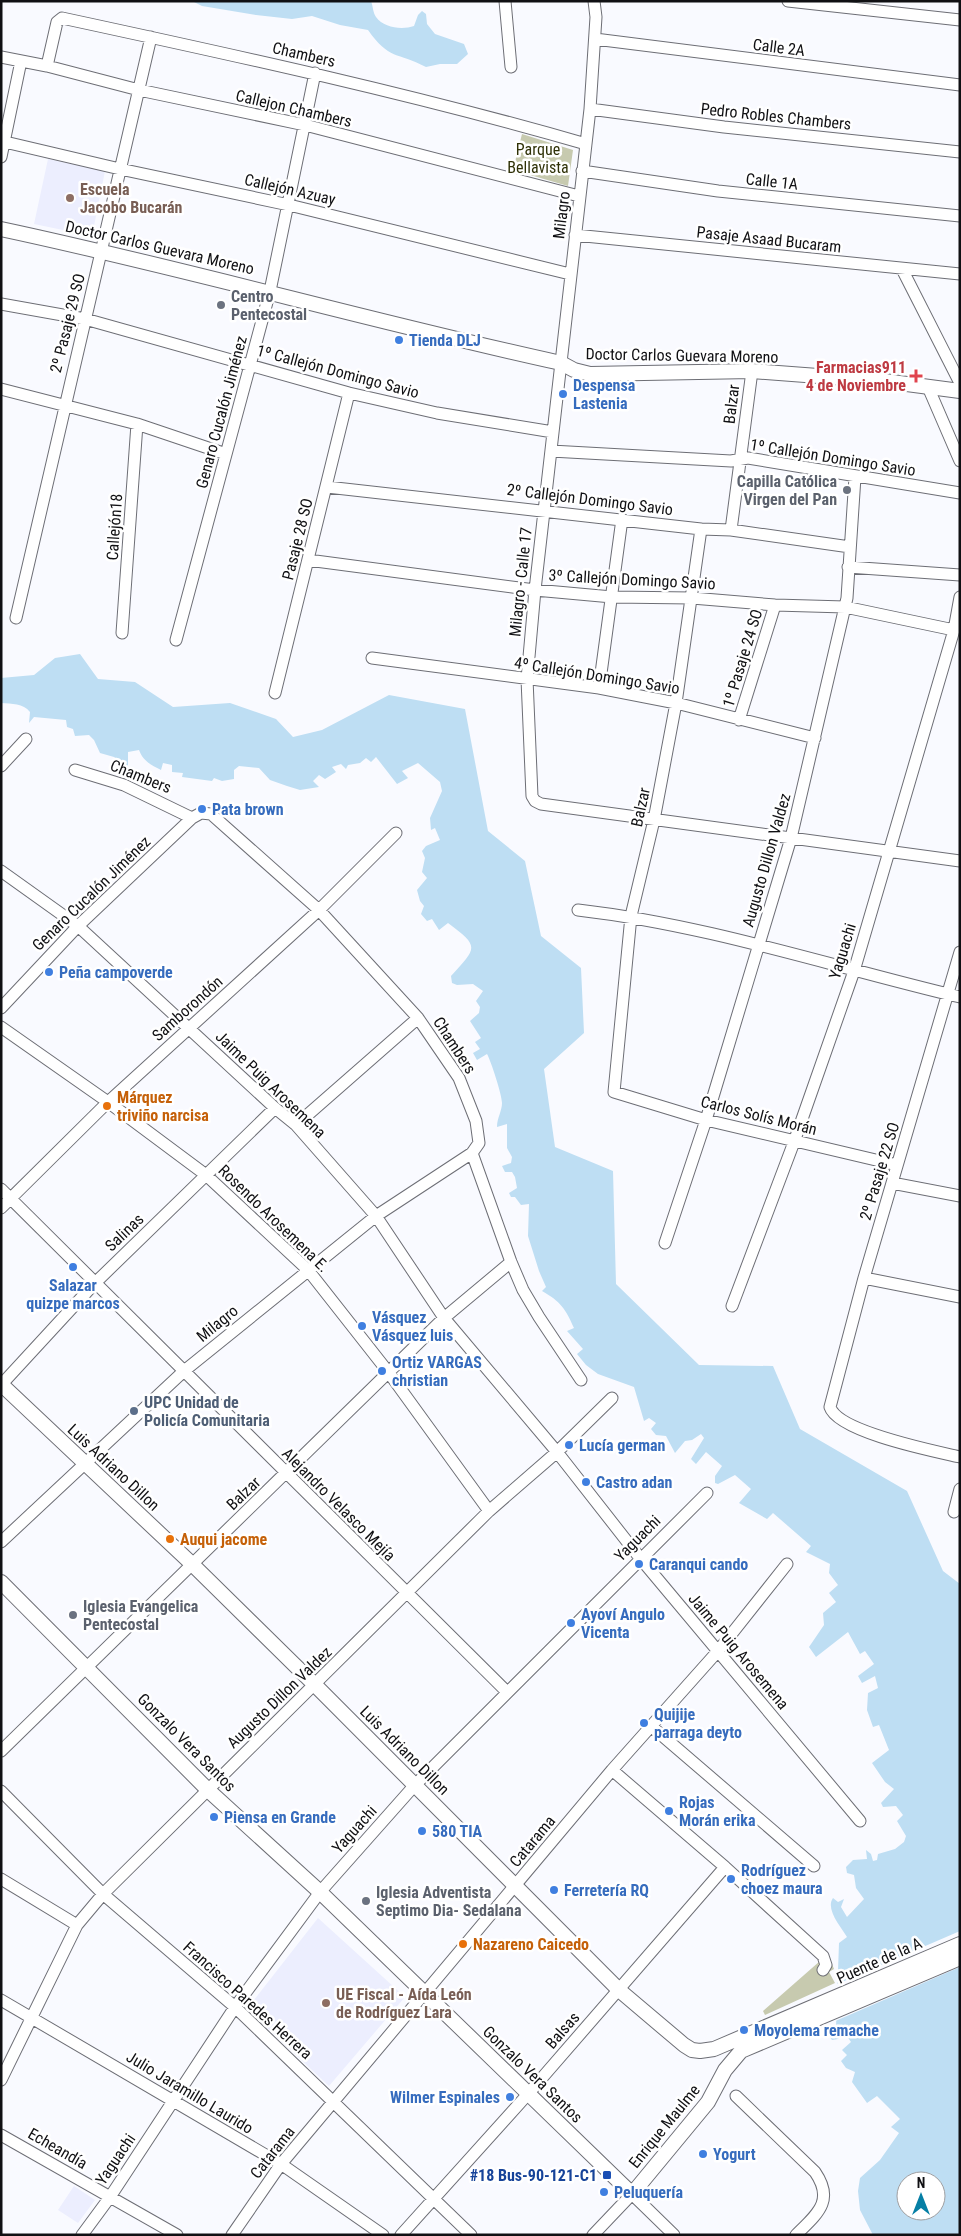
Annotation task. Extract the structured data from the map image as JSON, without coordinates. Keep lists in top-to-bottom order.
{
  "streets": {
    "street": [
      "Calle 2A",
      "Chambers",
      "Callejon Chambers",
      "Pedro Robles Chambers",
      "Calle 1A",
      "Callejón Azuay",
      "Milagro",
      "Pasaje Asaad Bucaram",
      "Doctor Carlos Guevara Moreno",
      "2º Pasaje 29 SO",
      "1º Callejón Domingo Savio",
      "Balzar",
      "Genaro Cucalón Jiménez",
      "2º Callejón Domingo Savio",
      "Callejón18",
      "Pasaje 28 SO",
      "3º Callejón Domingo Savio",
      "Milagro - Calle 17",
      "1º Pasaje 24 SO",
      "4º Callejón Domingo Savio",
      "Augusto Dillon Valdez",
      "Yaguachi",
      "Samborondón",
      "Jaime Puig Arosemena",
      "Carlos Solís Morán",
      "2º Pasaje 22 SO",
      "Rosendo Arosemena E.",
      "Salinas",
      "Luis Adriano Dillon",
      "Alejandro Velasco Mejía",
      "Gonzalo Vera Santos",
      "Catarama",
      "Puente de la A",
      "Francisco Paredes Herrera",
      "Balsas",
      "Julio Jaramillo Laurido",
      "Enrique Maulme",
      "Echeandía"
    ]
  },
  "crossings": [
    ["Calle 2A", "Milagro"],
    ["Chambers", "Callejon Chambers"],
    ["Chambers", "Milagro"],
    ["Chambers", "2º Pasaje 29 SO"],
    ["Chambers", "Genaro Cucalón Jiménez"],
    ["Chambers", "Samborondón"],
    ["Callejon Chambers", "Milagro"],
    ["Callejon Chambers", "2º Pasaje 29 SO"],
    ["Callejon Chambers", "Genaro Cucalón Jiménez"],
    ["Pedro Robles Chambers", "Milagro"],
    ["Calle 1A", "Milagro"],
    ["Callejón Azuay", "Milagro"],
    ["Callejón Azuay", "2º Pasaje 29 SO"],
    ["Callejón Azuay", "Genaro Cucalón Jiménez"],
    ["Milagro", "Pasaje Asaad Bucaram"],
    ["Milagro", "Doctor Carlos Guevara Moreno"],
    ["Milagro", "1º Callejón Domingo Savio"],
    ["Milagro", "Milagro - Calle 17"],
    ["Milagro", "Jaime Puig Arosemena"],
    ["Milagro", "Rosendo Arosemena E."],
    ["Milagro", "Luis Adriano Dillon"],
    ["Milagro", "Alejandro Velasco Mejía"],
    ["Doctor Carlos Guevara Moreno", "2º Pasaje 29 SO"],
    ["Doctor Carlos Guevara Moreno", "Balzar"],
    ["Doctor Carlos Guevara Moreno", "Genaro Cucalón Jiménez"],
    ["2º Pasaje 29 SO", "1º Callejón Domingo Savio"],
    ["1º Callejón Domingo Savio", "Balzar"],
    ["1º Callejón Domingo Savio", "Genaro Cucalón Jiménez"],
    ["1º Callejón Domingo Savio", "Pasaje 28 SO"],
    ["1º Callejón Domingo Savio", "Milagro - Calle 17"],
    ["1º Callejón Domingo Savio", "Augusto Dillon Valdez"],
    ["Balzar", "2º Callejón Domingo Savio"],
    ["Balzar", "3º Callejón Domingo Savio"],
    ["Balzar", "Milagro - Calle 17"],
    ["Balzar", "4º Callejón Domingo Savio"],
    ["Balzar", "Jaime Puig Arosemena"],
    ["Balzar", "Carlos Solís Morán"],
    ["Balzar", "Rosendo Arosemena E."],
    ["Balzar", "Luis Adriano Dillon"],
    ["Balzar", "Alejandro Velasco Mejía"],
    ["Balzar", "Gonzalo Vera Santos"],
    ["Genaro Cucalón Jiménez", "Jaime Puig Arosemena"],
    ["2º Callejón Domingo Savio", "Pasaje 28 SO"],
    ["2º Callejón Domingo Savio", "Milagro - Calle 17"],
    ["2º Callejón Domingo Savio", "Augusto Dillon Valdez"],
    ["Pasaje 28 SO", "3º Callejón Domingo Savio"],
    ["3º Callejón Domingo Savio", "Milagro - Calle 17"],
    ["3º Callejón Domingo Savio", "1º Pasaje 24 SO"],
    ["3º Callejón Domingo Savio", "Augusto Dillon Valdez"],
    ["3º Callejón Domingo Savio", "Yaguachi"],
    ["Milagro - Calle 17", "4º Callejón Domingo Savio"],
    ["1º Pasaje 24 SO", "4º Callejón Domingo Savio"],
    ["4º Callejón Domingo Savio", "Augusto Dillon Valdez"],
    ["Augusto Dillon Valdez", "Jaime Puig Arosemena"],
    ["Augusto Dillon Valdez", "Carlos Solís Morán"],
    ["Augusto Dillon Valdez", "Rosendo Arosemena E."],
    ["Augusto Dillon Valdez", "Luis Adriano Dillon"],
    ["Augusto Dillon Valdez", "Alejandro Velasco Mejía"],
    ["Augusto Dillon Valdez", "Gonzalo Vera Santos"],
    ["Augusto Dillon Valdez", "Francisco Paredes Herrera"],
    ["Augusto Dillon Valdez", "Julio Jaramillo Laurido"],
    ["Yaguachi", "Jaime Puig Arosemena"],
    ["Yaguachi", "Carlos Solís Morán"],
    ["Yaguachi", "Luis Adriano Dillon"],
    ["Yaguachi", "Alejandro Velasco Mejía"],
    ["Yaguachi", "Gonzalo Vera Santos"],
    ["Yaguachi", "Francisco Paredes Herrera"],
    ["Yaguachi", "Julio Jaramillo Laurido"],
    ["Yaguachi", "Echeandía"],
    ["Samborondón", "Jaime Puig Arosemena"],
    ["Samborondón", "Rosendo Arosemena E."],
    ["Samborondón", "Alejandro Velasco Mejía"],
    ["Jaime Puig Arosemena", "Salinas"],
    ["Jaime Puig Arosemena", "Catarama"],
    ["Carlos Solís Morán", "2º Pasaje 22 SO"],
    ["Rosendo Arosemena E.", "Salinas"],
    ["Salinas", "Luis Adriano Dillon"],
    ["Salinas", "Alejandro Velasco Mejía"],
    ["Luis Adriano Dillon", "Catarama"],
    ["Luis Adriano Dillon", "Puente de la A"],
    ["Luis Adriano Dillon", "Balsas"],
    ["Luis Adriano Dillon", "Enrique Maulme"],
    ["Gonzalo Vera Santos", "Catarama"],
    ["Gonzalo Vera Santos", "Balsas"],
    ["Gonzalo Vera Santos", "Enrique Maulme"],
    ["Catarama", "Francisco Paredes Herrera"],
    ["Catarama", "Julio Jaramillo Laurido"],
    ["Puente de la A", "Enrique Maulme"],
    ["Francisco Paredes Herrera", "Balsas"]
  ],
  "parks": ["Parque Bellavista"],
  "places": {
    "other": [
      "Escuela Jacobo Bucarán",
      "Centro Pentecostal",
      "Tienda DLJ",
      "Despensa Lastenia",
      "Capilla Católica Virgen del Pan",
      "Pata brown",
      "Peña campoverde",
      "Márquez triviño narcisa",
      "Salazar quizpe marcos",
      "Vásquez Vásquez luis",
      "Ortiz VARGAS christian",
      "UPC Unidad de Policía Comunitaria",
      "Lucía german",
      "Castro adan",
      "Auqui jacome",
      "Caranqui cando",
      "Iglesia Evangelica Pentecostal",
      "Ayoví Angulo Vicenta",
      "Quijije parraga deyto",
      "Rojas Morán erika",
      "Piensa en Grande",
      "580 TIA",
      "Rodríguez choez maura",
      "Ferretería RQ",
      "Iglesia Adventista Septimo Dia- Sedalana",
      "Nazareno Caicedo",
      "UE Fiscal - Aída León de Rodríguez Lara",
      "Moyolema remache",
      "Wilmer Espinales",
      "Yogurt",
      "Peluquería"
    ],
    "health": ["Farmacias911 4 de Noviembre"],
    "transit": ["#18 Bus-90-121-C1"]
  },
  "north": "top"
}
